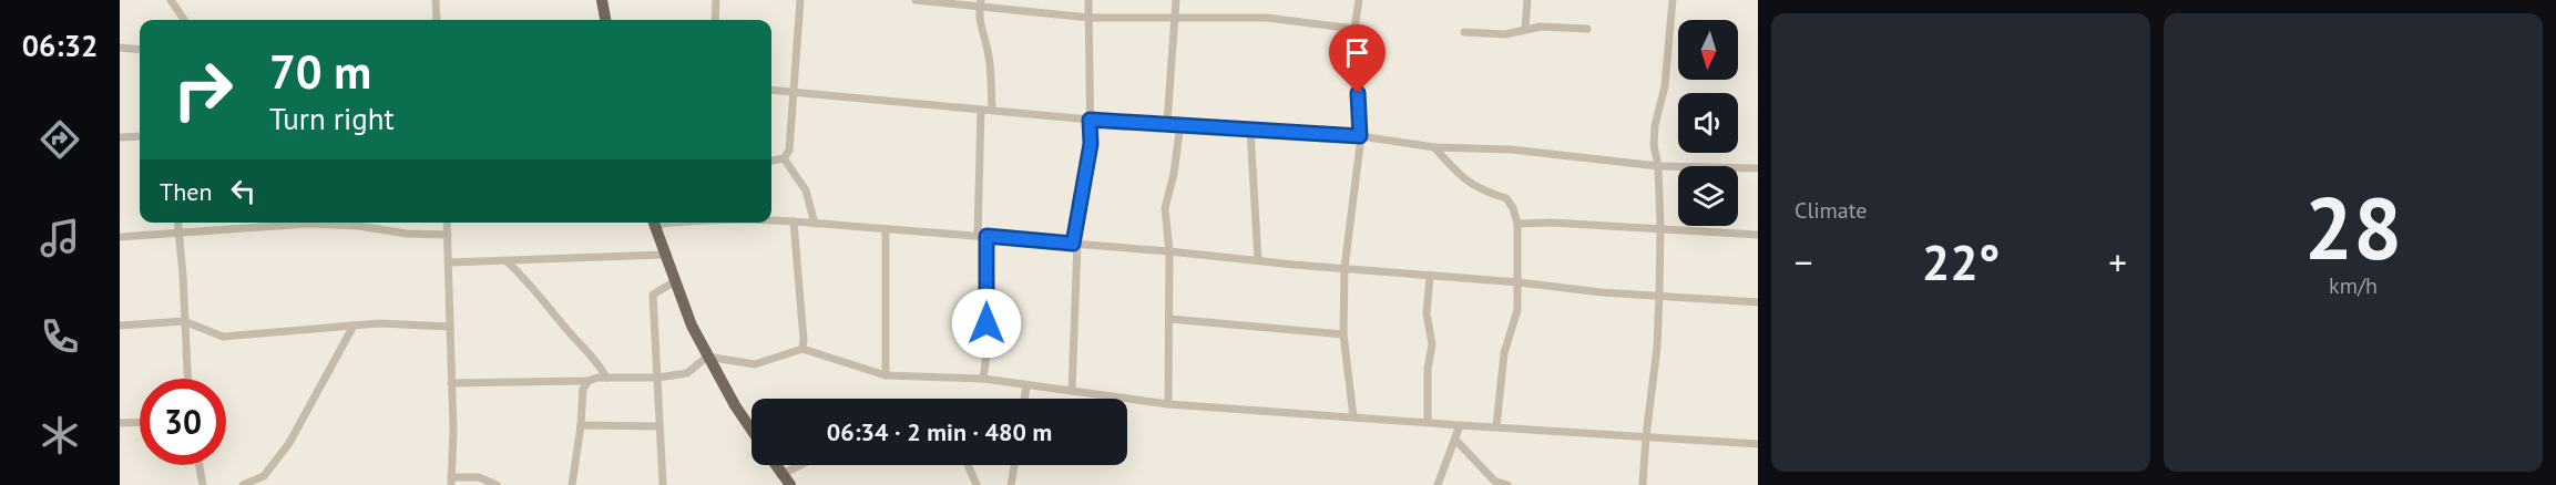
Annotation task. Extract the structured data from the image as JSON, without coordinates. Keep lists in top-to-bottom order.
{
  "north": "bottom",
  "page": {
    "tabs": "06:32",
    "tile": [
      "Climate",
      ["28", "km/h"]
    ],
    "turn": ["70 m", "Turn right"],
    "then": "Then",
    "heat": ["−", "22°", "+"],
    "limit": "30",
    "trip": "06:34 · 2 min · 480 m"
  }
}
